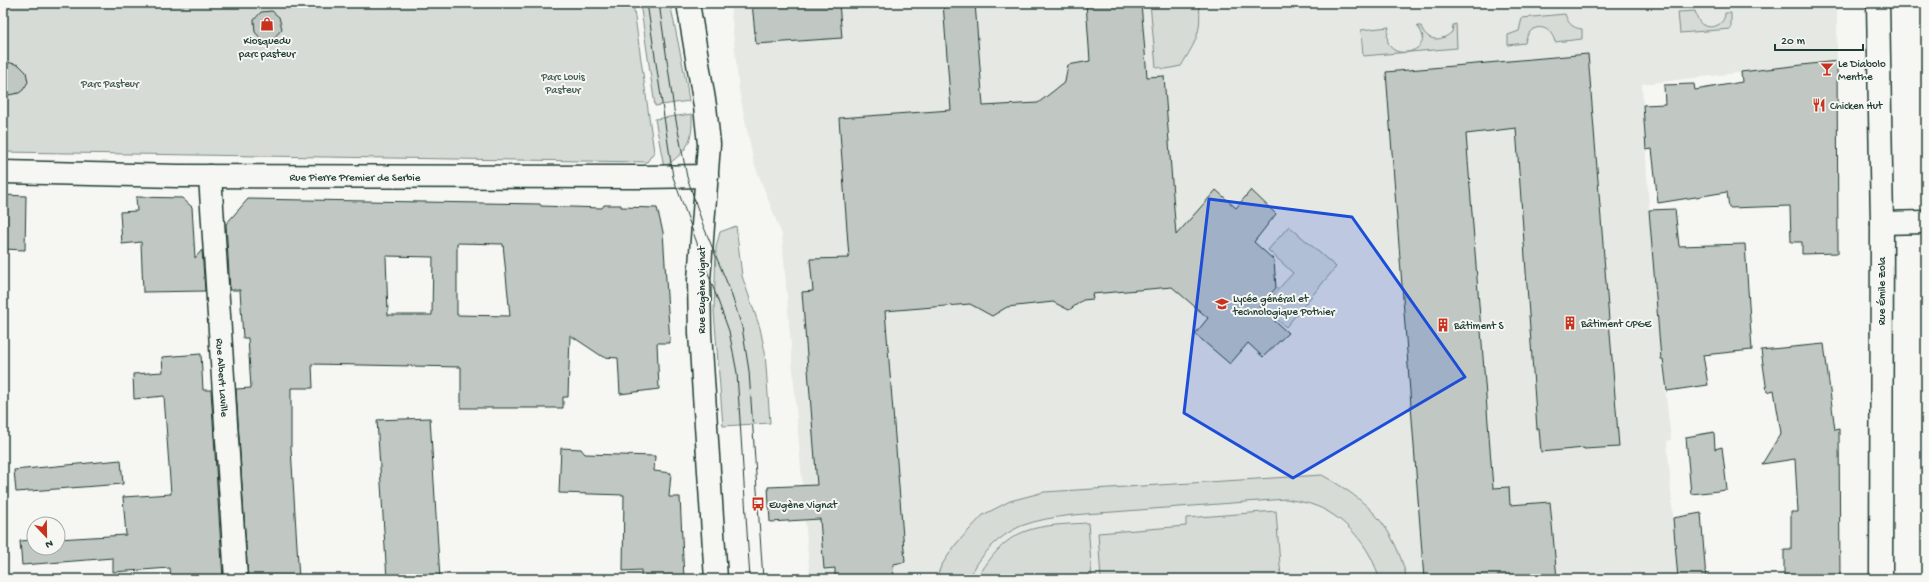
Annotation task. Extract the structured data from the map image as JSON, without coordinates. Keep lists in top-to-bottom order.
{
  "streets": {
    "street": [
      "Rue Pierre Premier de Serbie",
      "Rue Eugène Vignat",
      "Rue Émile Zola",
      "Rue Albert Laville"
    ]
  },
  "crossings": [
    ["Rue Pierre Premier de Serbie", "Rue Eugène Vignat"],
    ["Rue Pierre Premier de Serbie", "Rue Albert Laville"]
  ],
  "parks": ["Parc Louis Pasteur", "Parc Pasteur"],
  "places": {
    "shop": ["Kiosquedu parc pasteur"],
    "bar": ["Le Diabolo Menthe"],
    "restaurant": ["Chicken Hut"],
    "school or university": ["Lycée général et technologique Pothier"],
    "building": ["Bâtiment CPGE", "Bâtiment S"],
    "bus stop": ["Eugène Vignat"]
  },
  "scale_bar": "20 m",
  "north": "bottom"
}
